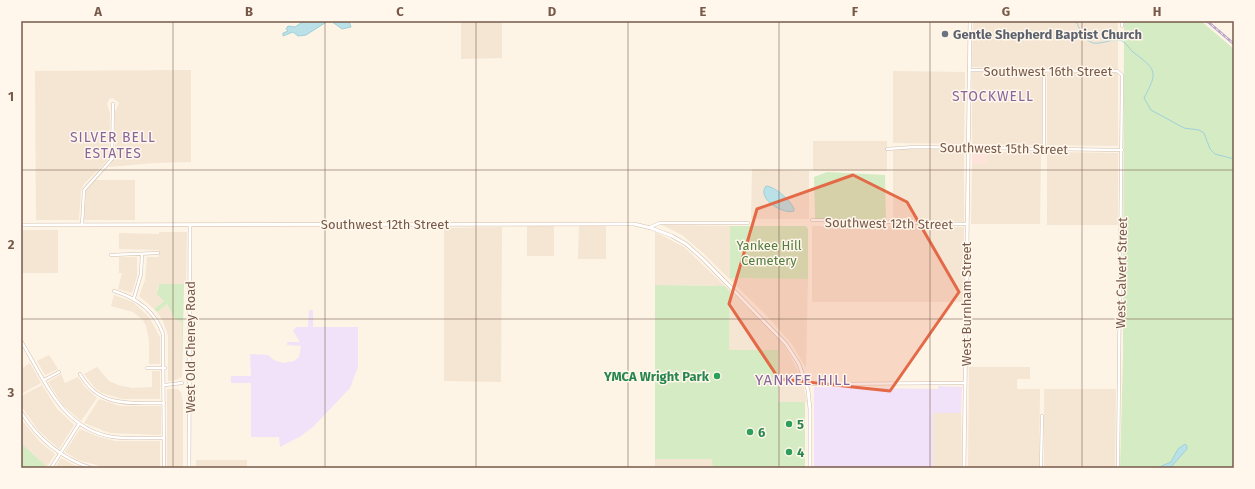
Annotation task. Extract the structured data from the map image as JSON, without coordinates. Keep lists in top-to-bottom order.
{
  "streets": {
    "main road": ["Southwest 12th Street", "West Burnham Street", "West Old Cheney Road"],
    "street": ["Southwest 16th Street", "Southwest 15th Street", "West Calvert Street"]
  },
  "crossings": [
    ["Southwest 16th Street", "West Calvert Street"],
    ["Southwest 16th Street", "West Burnham Street"],
    ["Southwest 15th Street", "West Calvert Street"],
    ["Southwest 15th Street", "West Burnham Street"],
    ["Southwest 12th Street", "West Burnham Street"],
    ["Southwest 12th Street", "West Old Cheney Road"]
  ],
  "districts": ["STOCKWELL", "SILVER BELL ESTATES", "YANKEE HILL"],
  "parks": ["Yankee Hill Cemetery"],
  "places": [
    "Gentle Shepherd Baptist Church",
    "YMCA Wright Park",
    "5",
    "6",
    "4"
  ],
  "grid": {
    "columns": [
      "A",
      "B",
      "C",
      "D",
      "E",
      "F",
      "G",
      "H"
    ],
    "rows": ["1", "2", "3"]
  }
}
